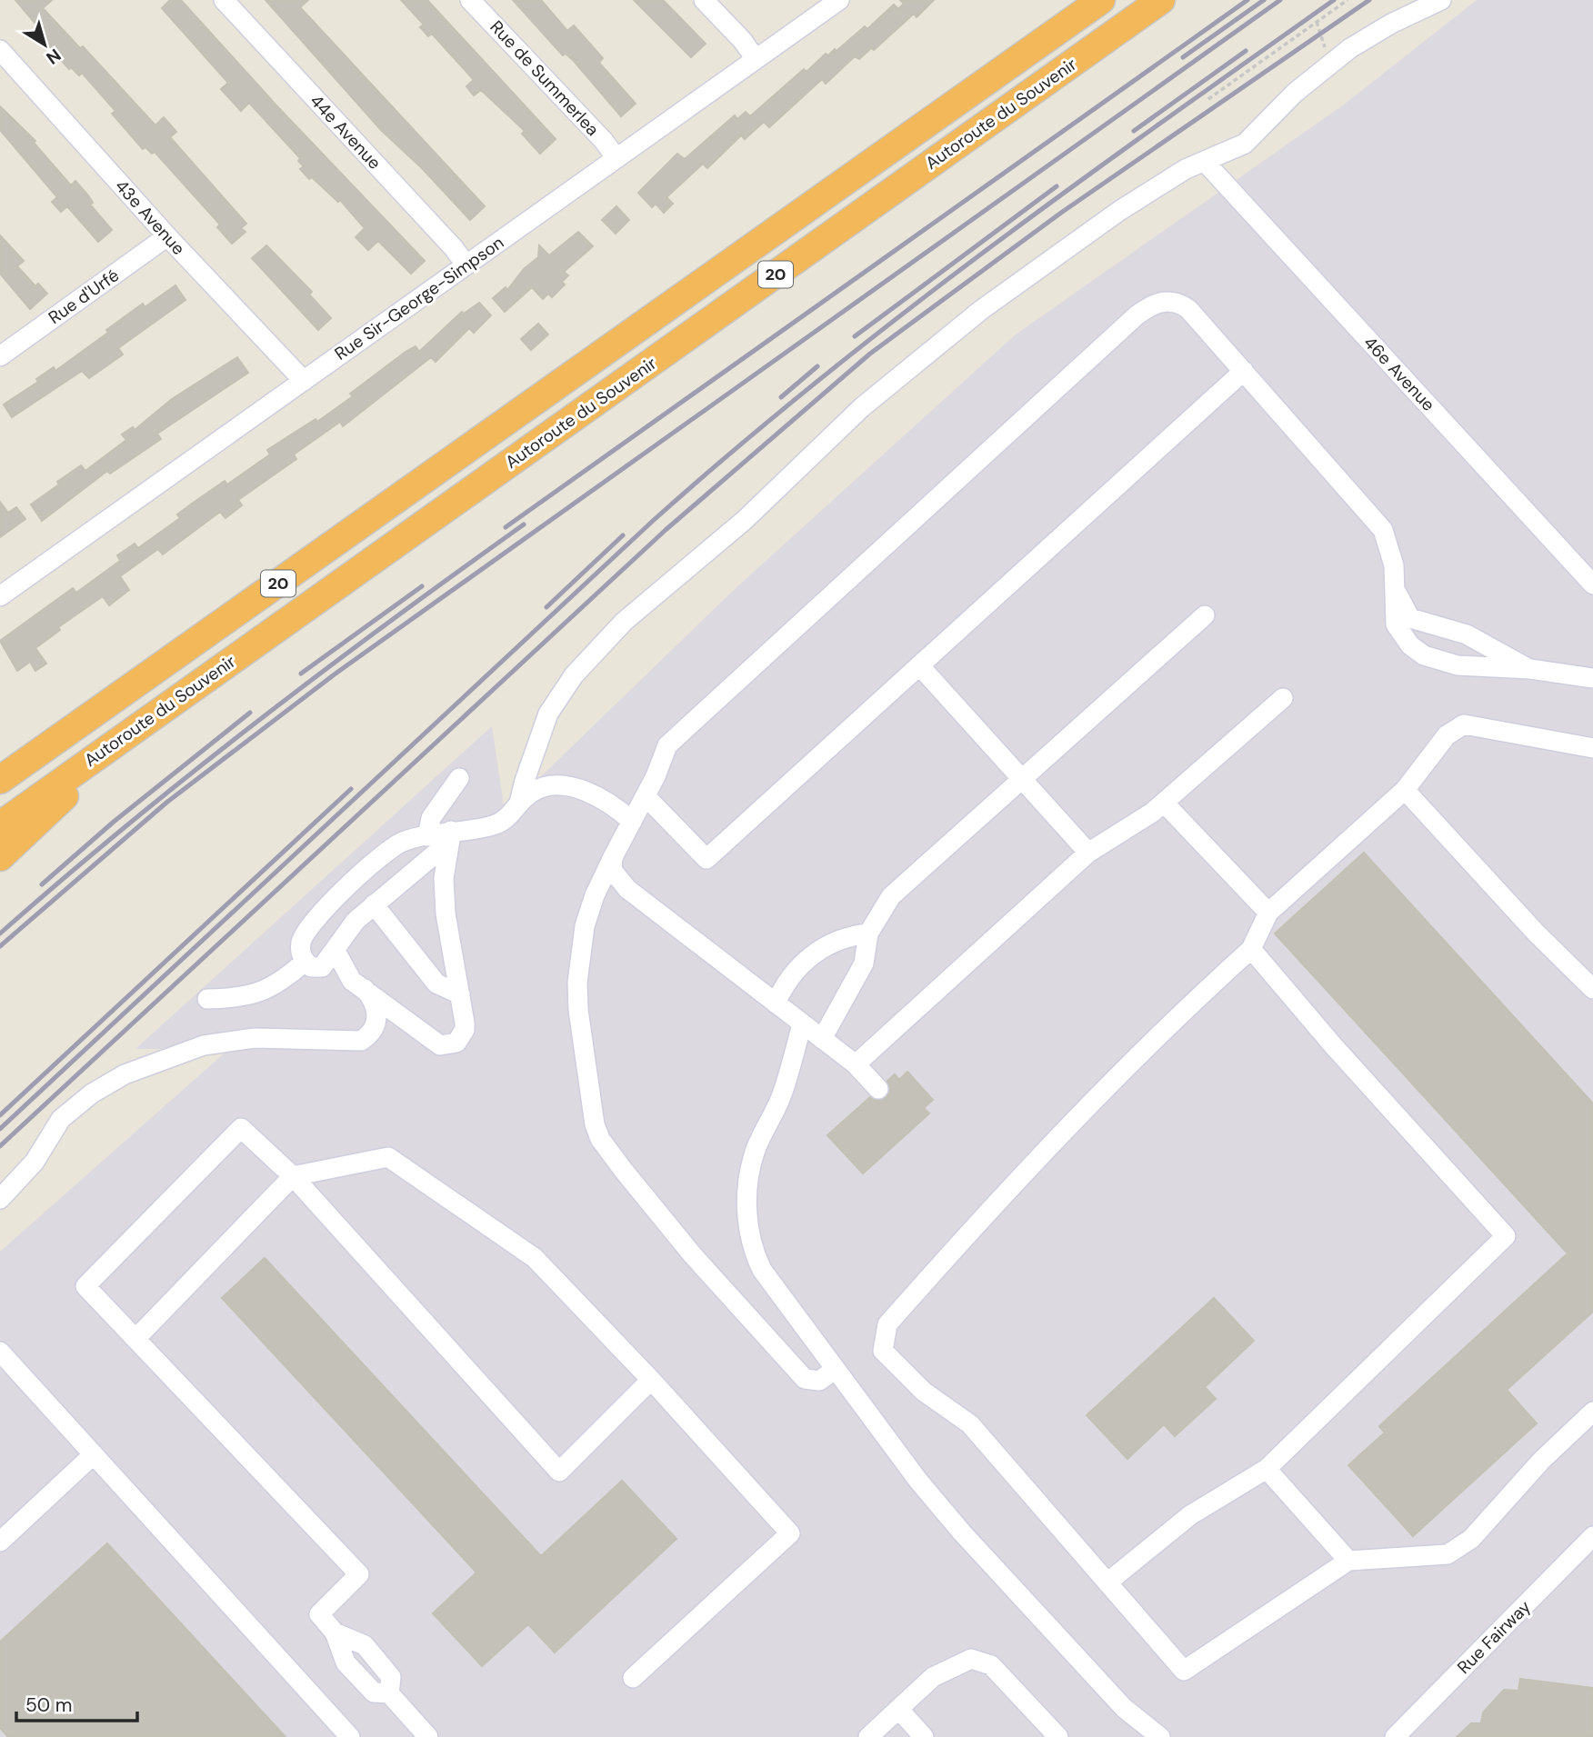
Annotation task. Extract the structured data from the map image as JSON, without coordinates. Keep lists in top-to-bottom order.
{
  "streets": {
    "highway": ["Autoroute du Souvenir", "20"],
    "street": [
      "Rue de Summerlea",
      "44e Avenue",
      "43e Avenue",
      "Rue d'Urfé",
      "Rue Sir-George-Simpson",
      "46e Avenue",
      "Rue Fairway"
    ]
  },
  "crossings": [
    ["Rue de Summerlea", "Rue Sir-George-Simpson"],
    ["44e Avenue", "Rue Sir-George-Simpson"],
    ["43e Avenue", "Rue d'Urfé"],
    ["43e Avenue", "Rue Sir-George-Simpson"]
  ],
  "scale_bar": "50 m",
  "north": "bottom right"
}
